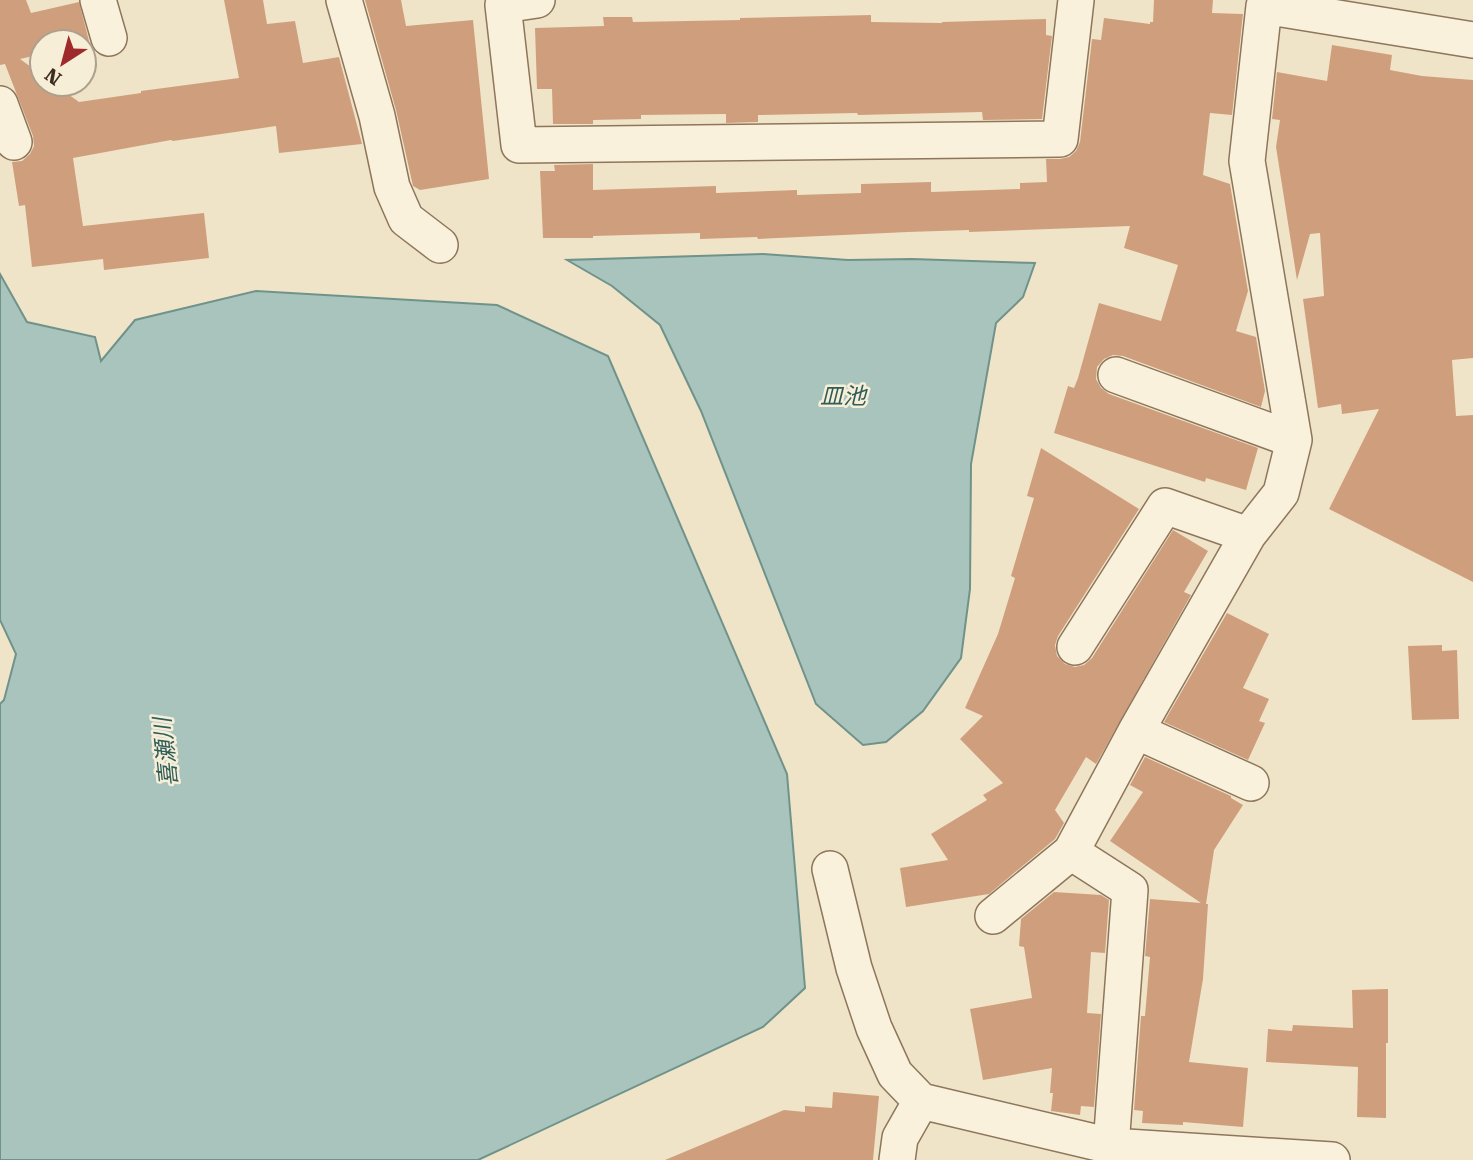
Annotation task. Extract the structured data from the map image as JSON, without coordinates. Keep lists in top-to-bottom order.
{
  "water": ["皿池", "喜瀬川"],
  "north": "bottom left"
}
